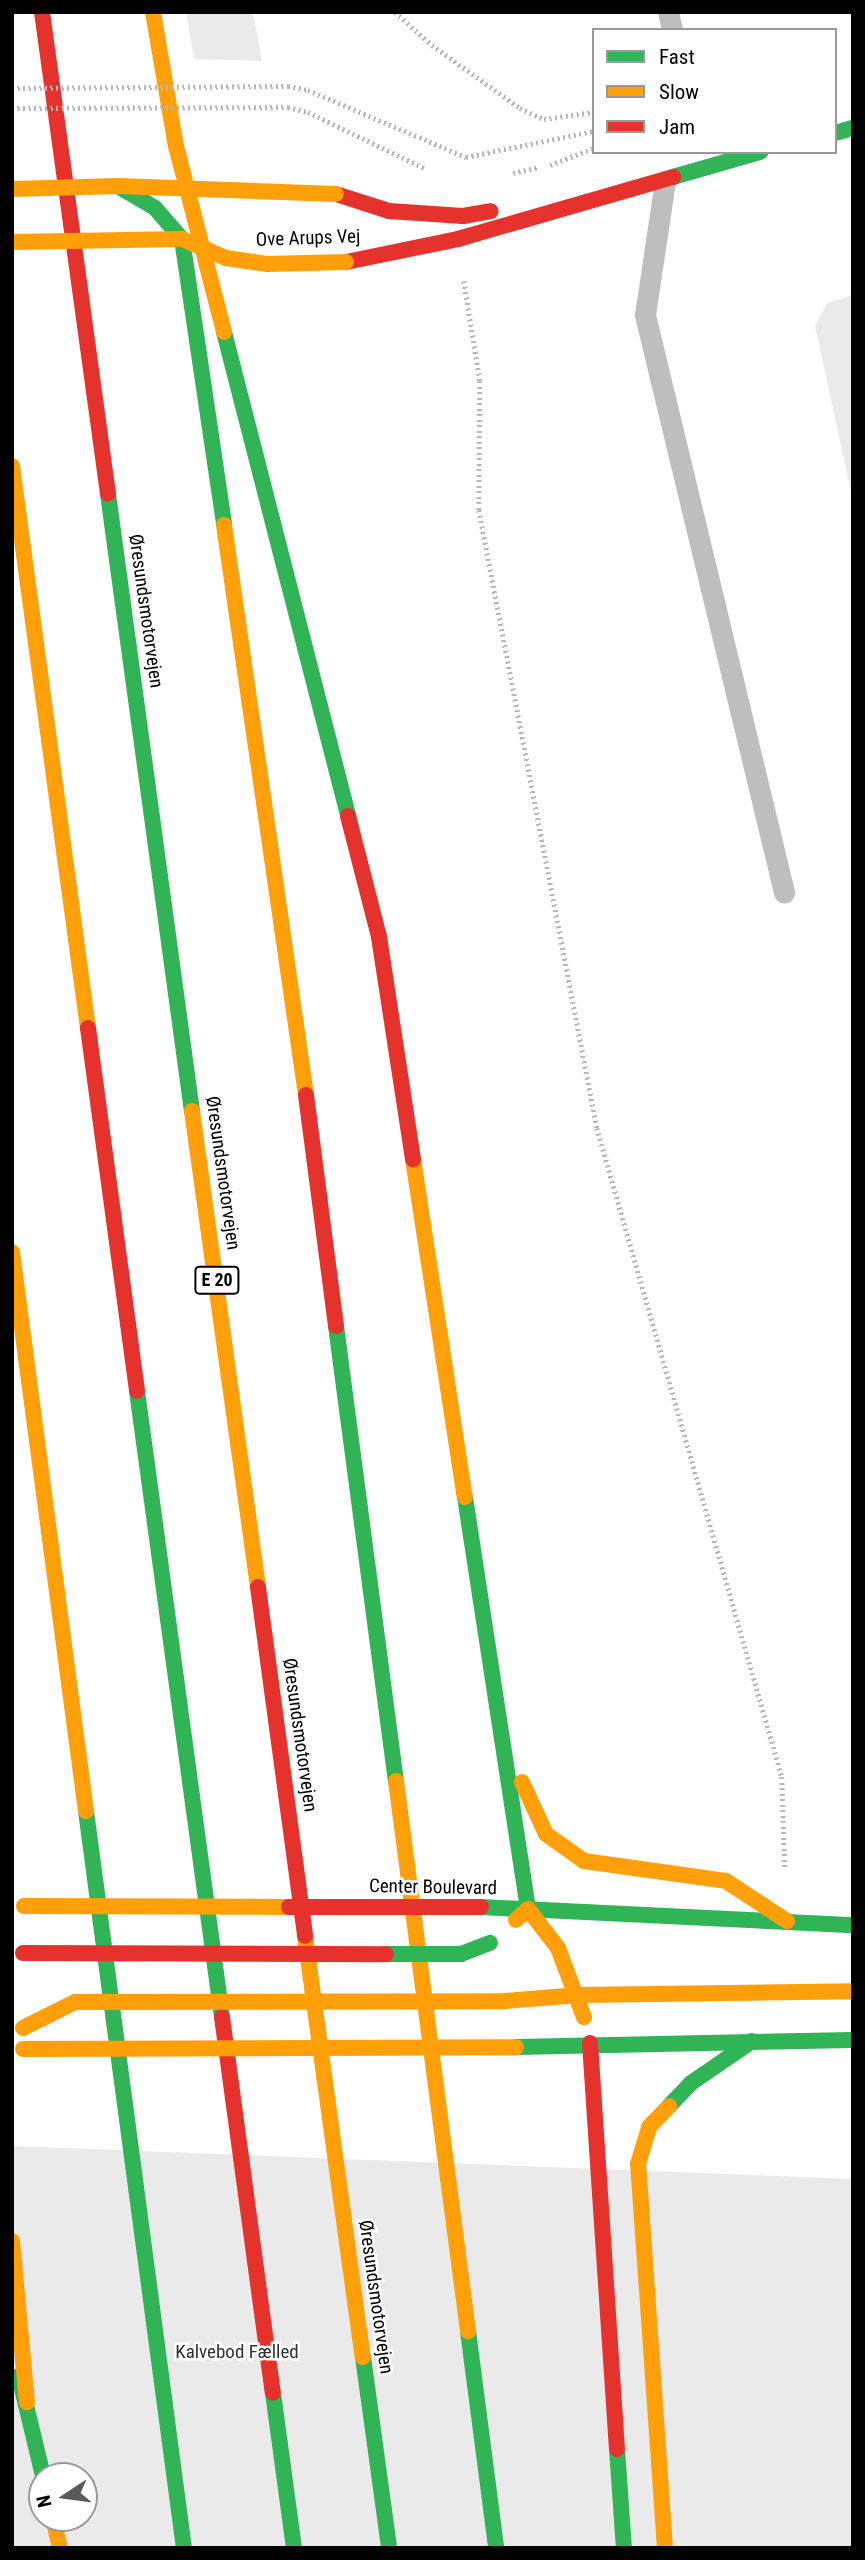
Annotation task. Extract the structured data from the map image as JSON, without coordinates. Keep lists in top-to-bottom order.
{
  "streets": {
    "main road": [
      "Ove Arups Vej",
      "Øresundsmotorvejen",
      "E 20",
      "Center Boulevard"
    ]
  },
  "parks": ["Kalvebod Fælled"],
  "legend": ["Fast", "Slow", "Jam"],
  "north": "left"
}
